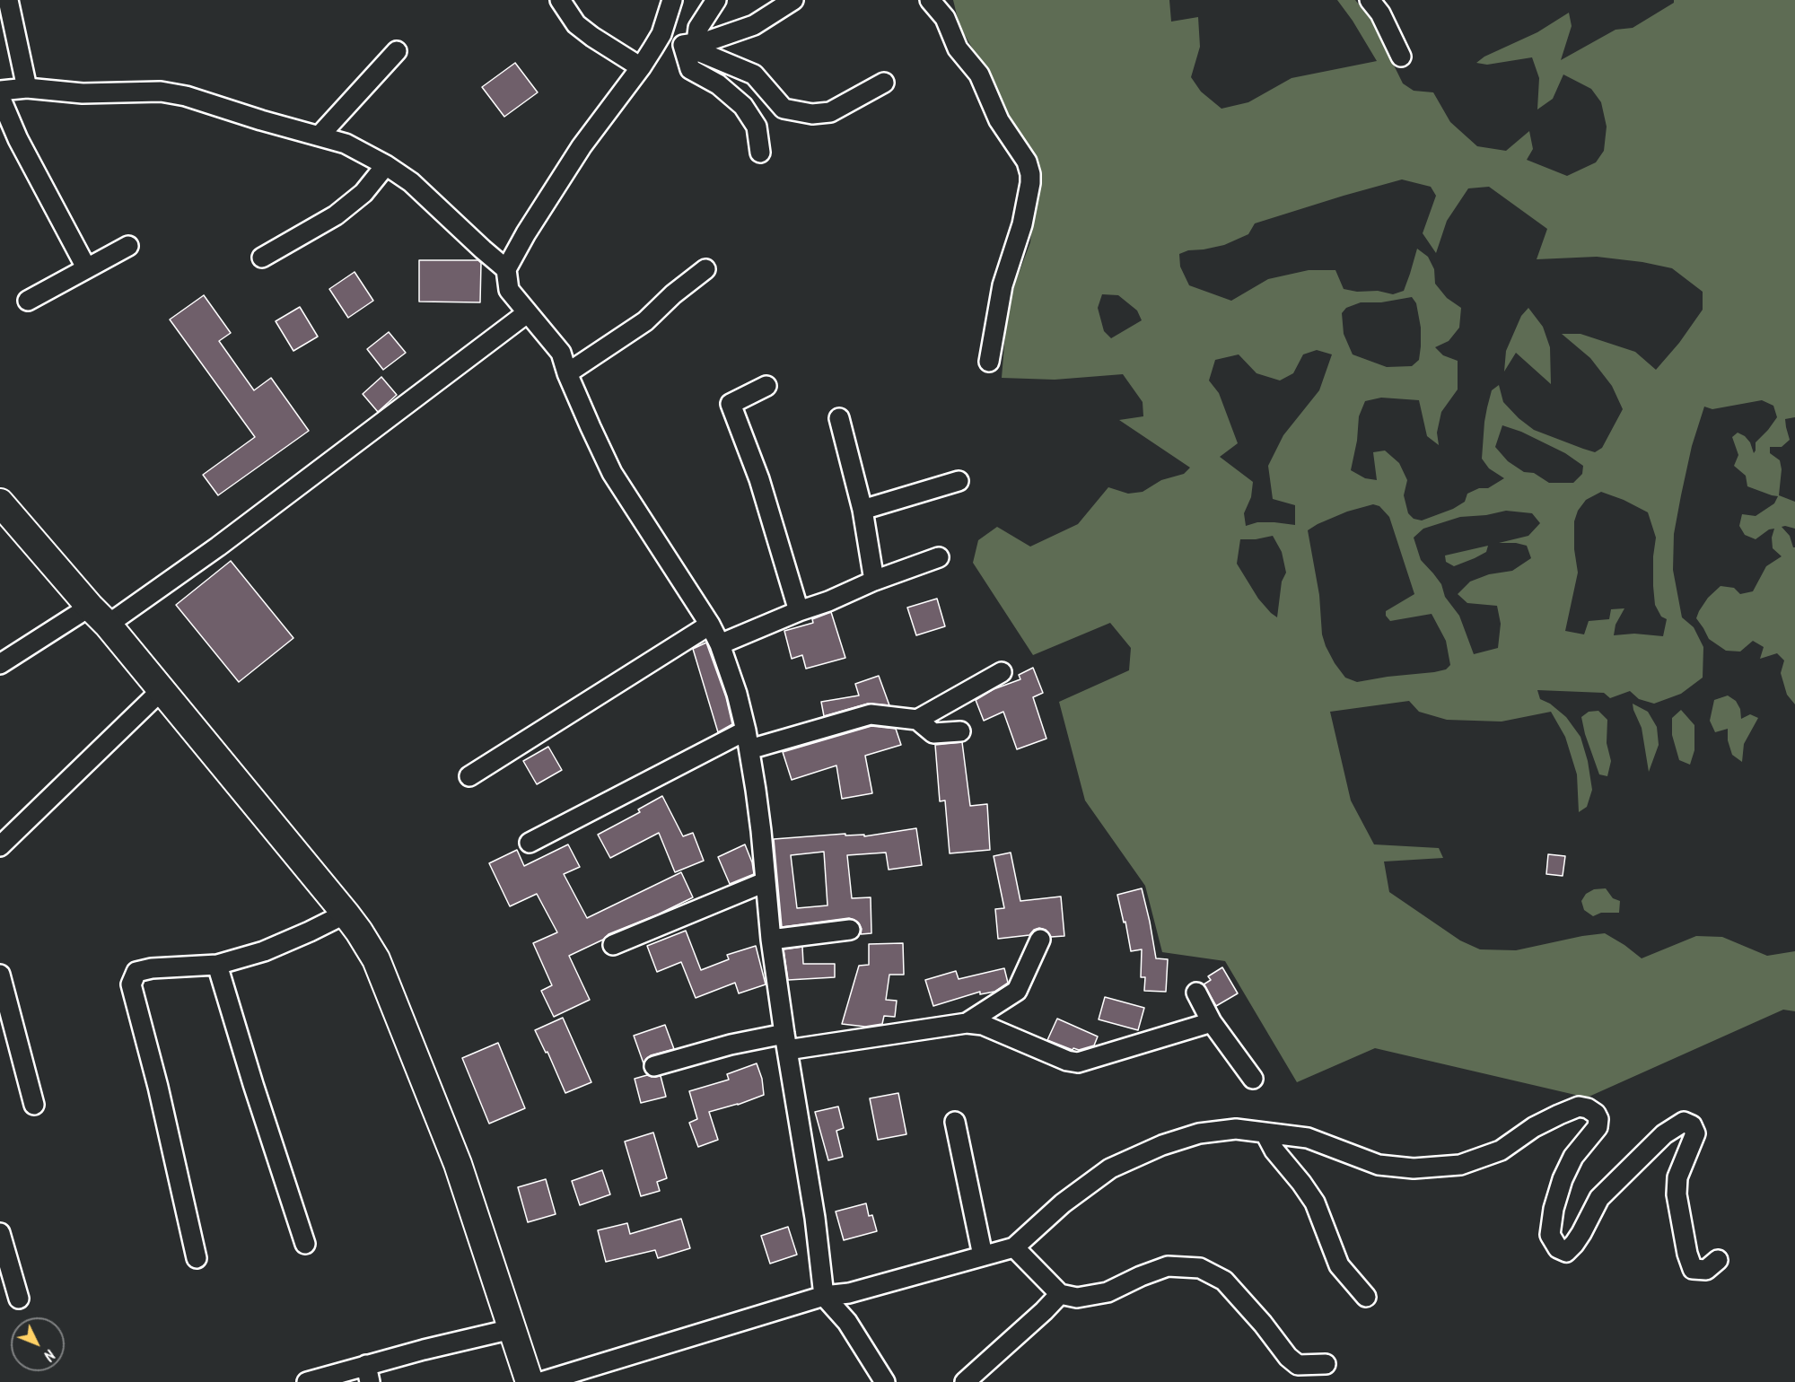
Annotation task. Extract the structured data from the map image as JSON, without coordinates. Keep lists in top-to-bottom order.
{
  "north": "bottom right"
}
